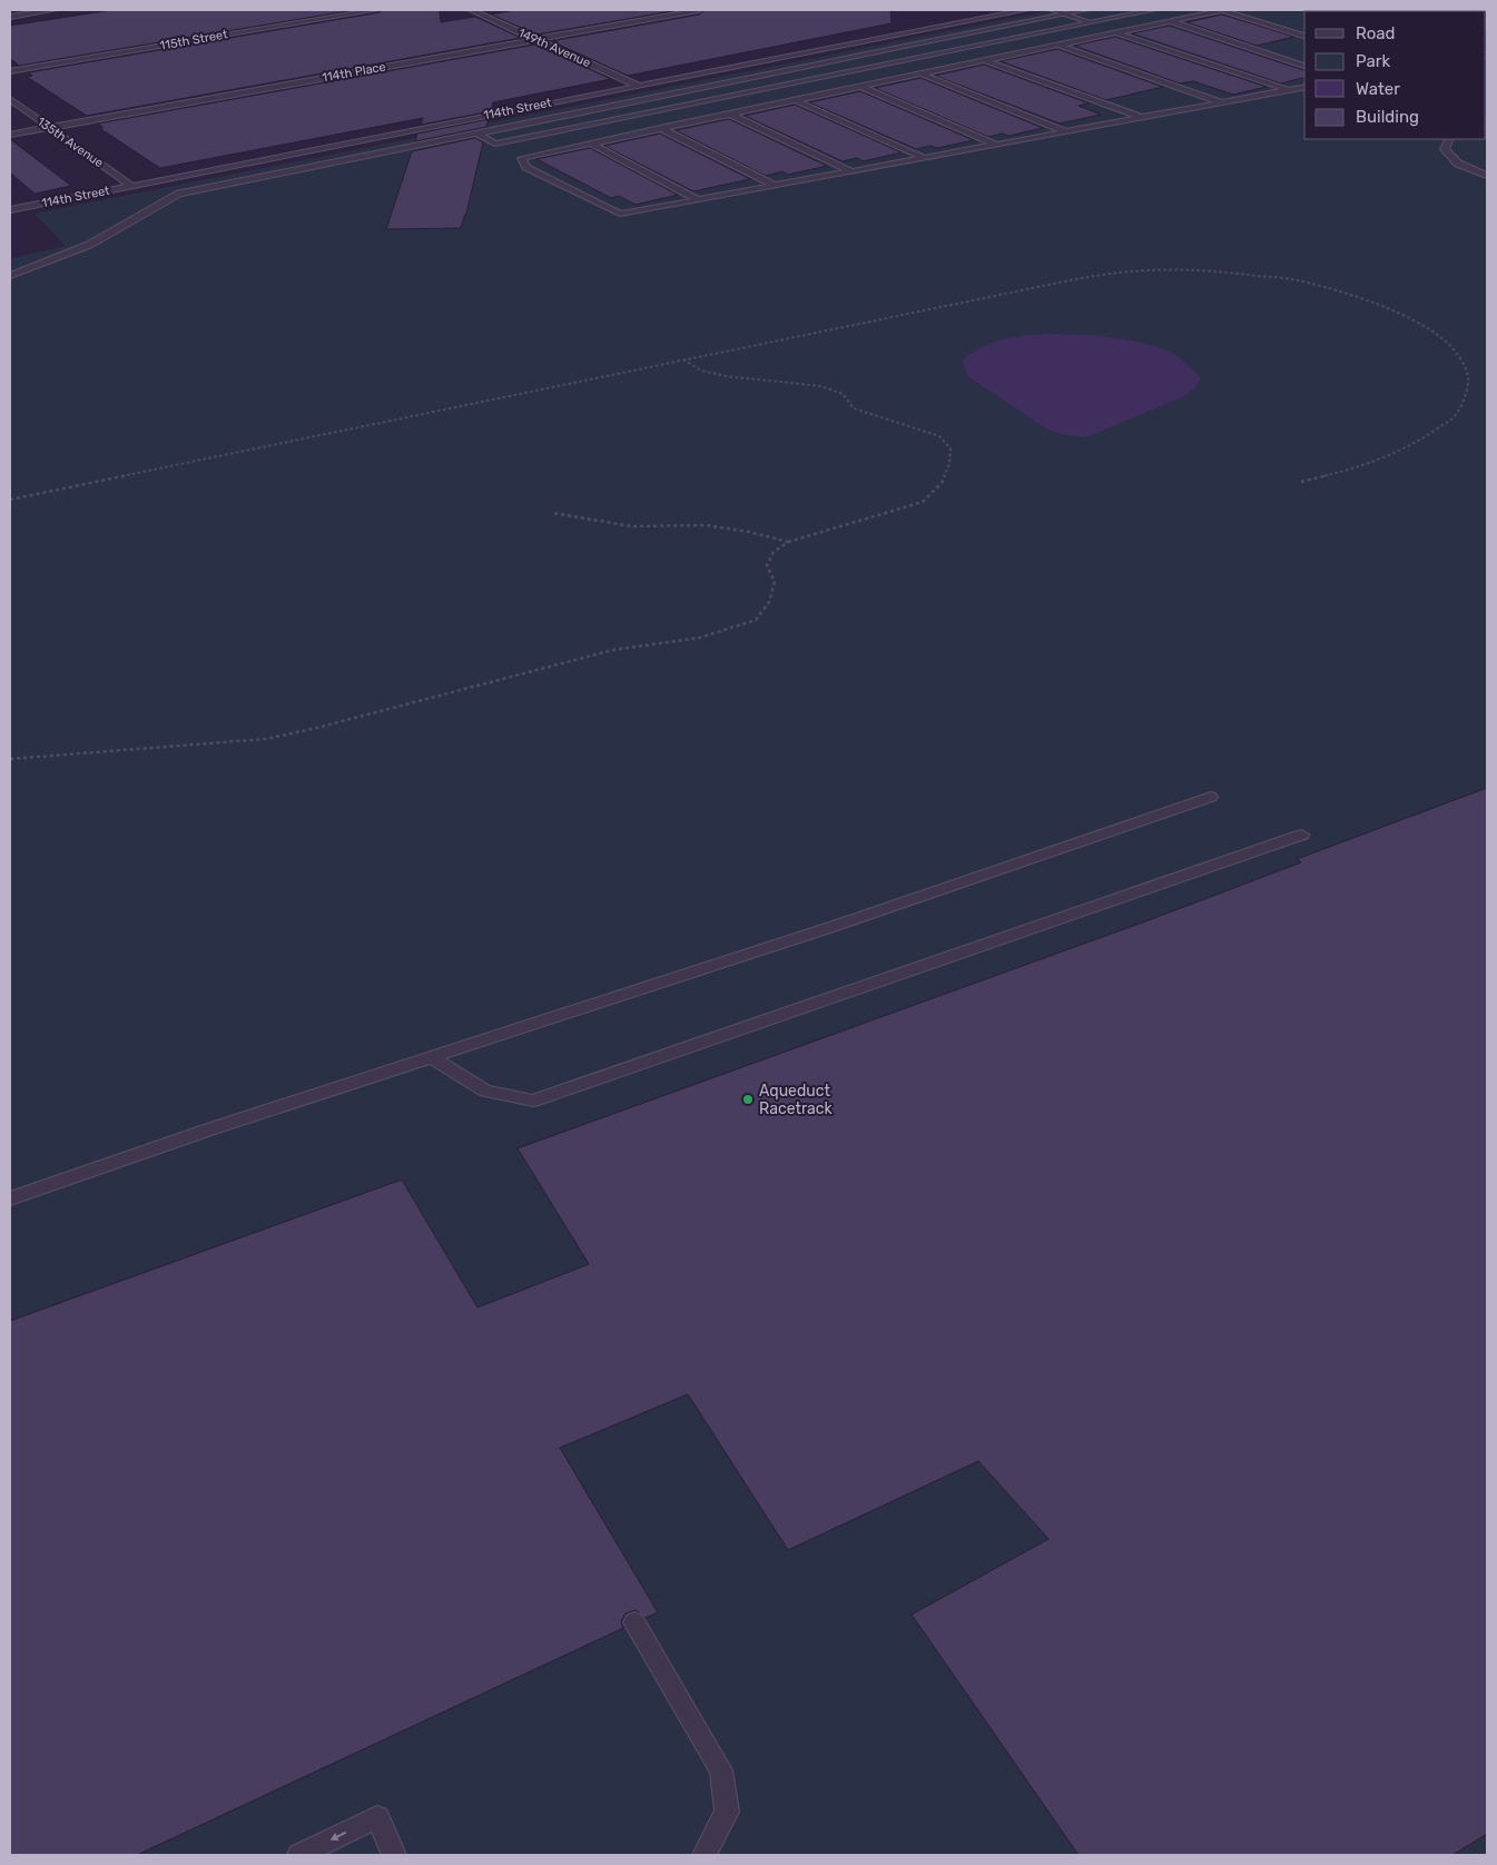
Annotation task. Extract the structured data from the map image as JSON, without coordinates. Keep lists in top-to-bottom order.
{
  "streets": {
    "street": [
      "115th Street",
      "149th Avenue",
      "114th Place",
      "114th Street",
      "135th Avenue"
    ]
  },
  "crossings": [
    ["149th Avenue", "114th Place"],
    ["149th Avenue", "114th Street"],
    ["114th Place", "135th Avenue"],
    ["114th Street", "135th Avenue"]
  ],
  "places": ["Aqueduct Racetrack"],
  "legend": [
    "Road",
    "Park",
    "Water",
    "Building"
  ]
}
